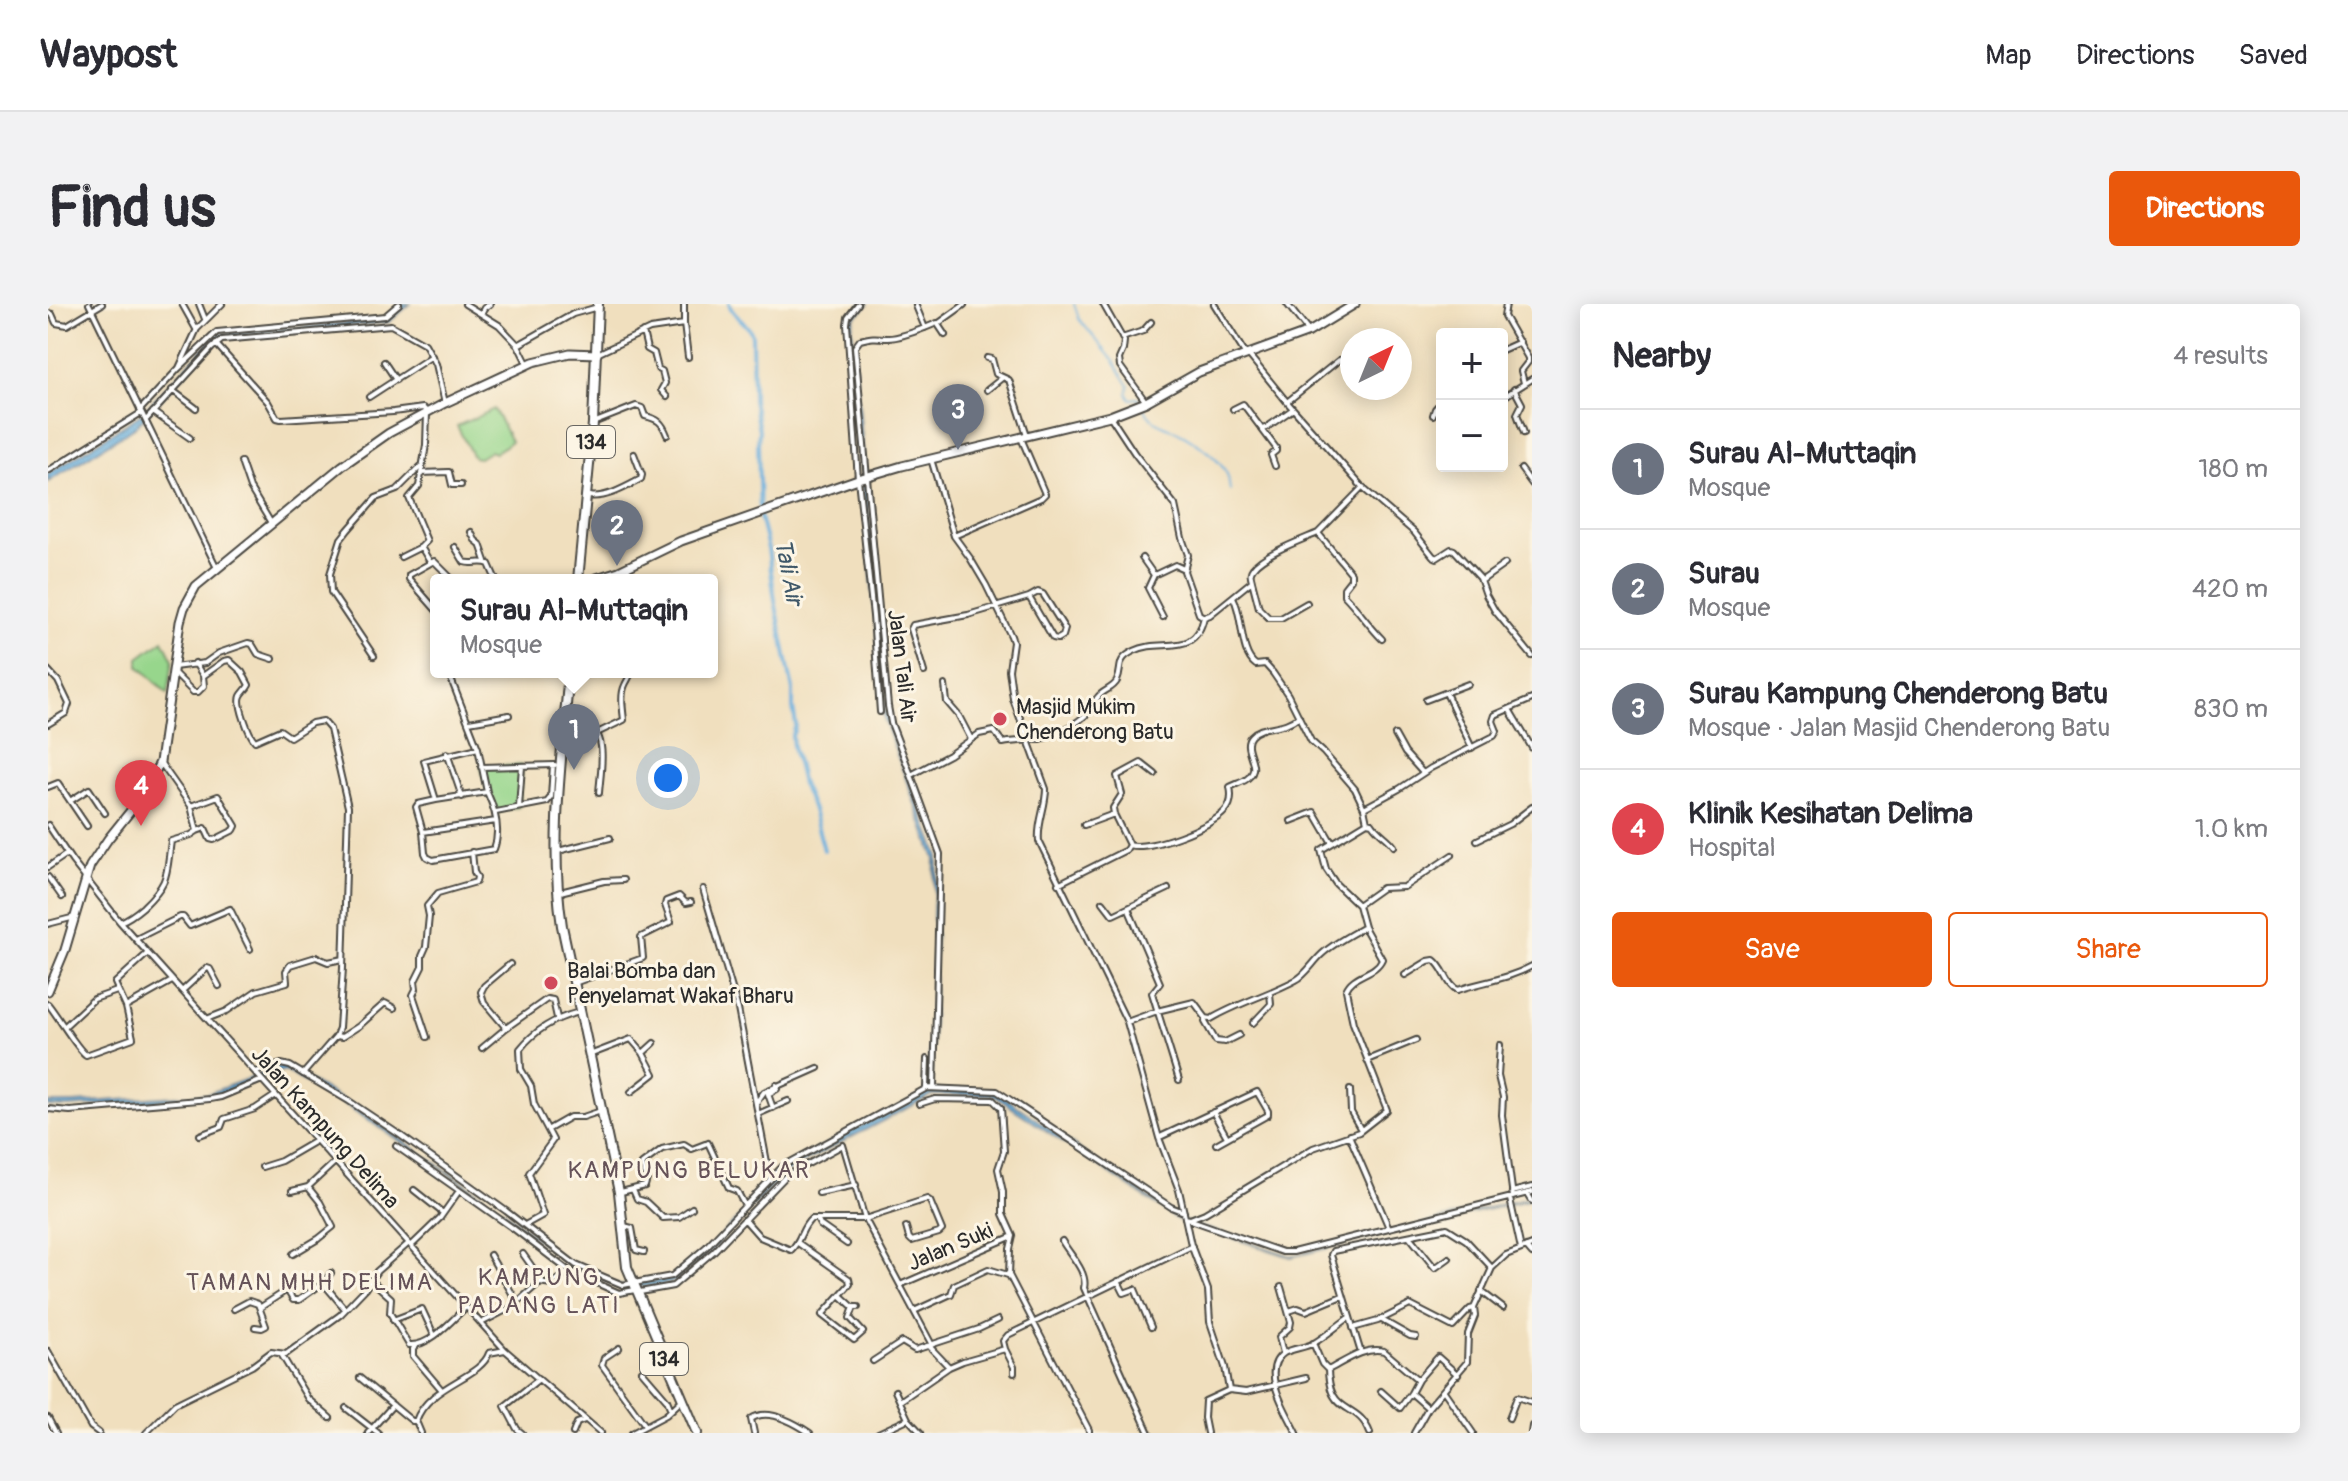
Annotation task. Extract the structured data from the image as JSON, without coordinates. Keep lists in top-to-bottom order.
{
  "streets": {
    "main road": ["134"],
    "street": ["Jalan Tali Air", "Jalan Kampung Delima", "Jalan Suki"]
  },
  "districts": ["KAMPUNG BELUKAR", "KAMPUNG PADANG LATI", "TAMAN MHH DELIMA"],
  "water": ["Tali Air"],
  "places": ["Masjid Mukim Chenderong Batu", "Balai Bomba dan Penyelamat Wakaf Bharu"],
  "north": "top right",
  "page": {
    "header": "Waypost",
    "nav": ["Map", "Directions", "Saved"],
    "buttons": [
      "Directions",
      ["Save", "Share"]
    ],
    "title": "Find us",
    "heading": ["Nearby", "4 results"],
    "map_buttons": ["+", "−"],
    "pins": [
      "3",
      "2",
      "1",
      "4"
    ],
    "list": [
      {
        "mark": "1",
        "name": "Surau Al-Muttaqin",
        "note": "Mosque",
        "value": "180 m"
      },
      {
        "mark": "2",
        "name": "Surau",
        "note": "Mosque",
        "value": "420 m"
      },
      {
        "mark": "3",
        "name": "Surau Kampung Chenderong Batu",
        "note": "Mosque · Jalan Masjid Chenderong Batu",
        "value": "830 m"
      },
      {
        "mark": "4",
        "name": "Klinik Kesihatan Delima",
        "note": "Hospital",
        "value": "1.0 km"
      }
    ],
    "popup": ["Surau Al-Muttaqin", "Mosque"]
  }
}
